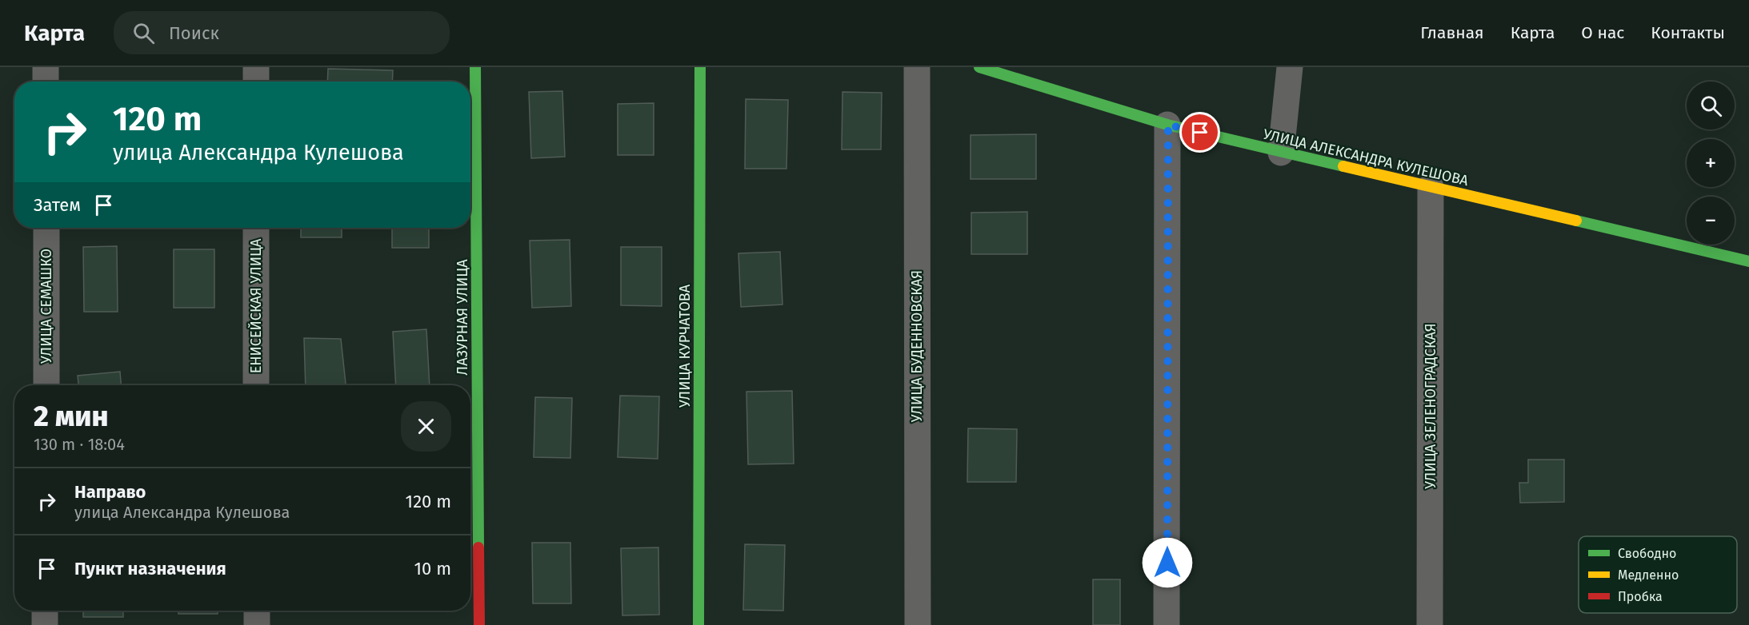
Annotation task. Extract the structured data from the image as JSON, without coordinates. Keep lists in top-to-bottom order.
{
  "streets": {
    "street": [
      "УЛИЦА АЛЕКСАНДРА КУЛЕШОВА",
      "УЛИЦА СЕМАШКО",
      "ЕНИСЕЙСКАЯ УЛИЦА",
      "ЛАЗУРНАЯ УЛИЦА",
      "УЛИЦА КУРЧАТОВА",
      "УЛИЦА БУДЕННОВСКАЯ",
      "УЛИЦА ЗЕЛЕНОГРАДСКАЯ"
    ]
  },
  "crossings": [
    ["УЛИЦА АЛЕКСАНДРА КУЛЕШОВА", "УЛИЦА ЗЕЛЕНОГРАДСКАЯ"]
  ],
  "legend": ["Свободно", "Медленно", "Пробка"],
  "page": {
    "header": "Карта",
    "search": "Поиск",
    "nav": [
      "Главная",
      "Карта",
      "О нас",
      "Контакты"
    ],
    "map_buttons": ["+", "−"],
    "turn": ["120 m", "улица Александра Кулешова"],
    "then": "Затем",
    "heading": ["2 мин", "130 m · 18:04"],
    "list": [
      {
        "name": "Направо",
        "note": "улица Александра Кулешова",
        "value": "120 m"
      },
      {
        "name": "Пункт назначения",
        "value": "10 m"
      }
    ]
  }
}
